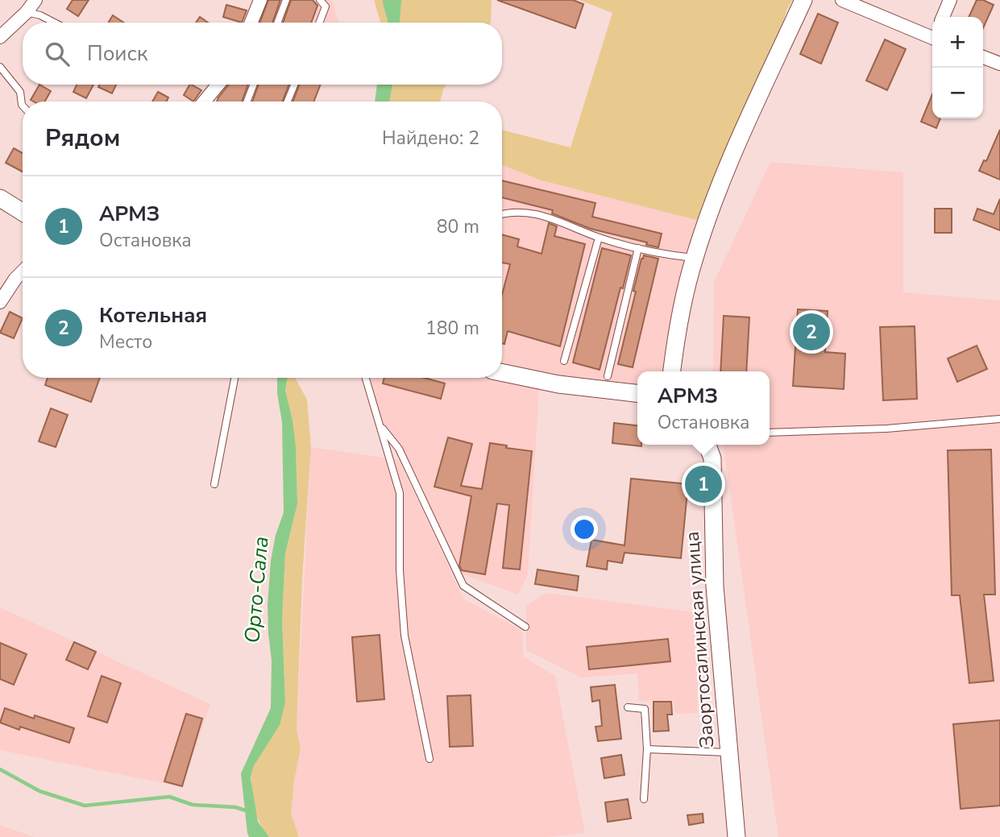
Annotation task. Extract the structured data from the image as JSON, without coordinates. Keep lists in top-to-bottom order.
{
  "streets": {
    "street": ["Заортосалинская улица"]
  },
  "water": ["Орто-Сала"],
  "page": {
    "map_buttons": ["+", "−"],
    "search": "Поиск",
    "heading": ["Рядом", "Найдено: 2"],
    "list": [
      {
        "mark": "1",
        "name": "АРМЗ",
        "note": "Остановка",
        "value": "80 m"
      },
      {
        "mark": "2",
        "name": "Котельная",
        "note": "Место",
        "value": "180 m"
      }
    ],
    "pins": ["2", "1"],
    "popup": ["АРМЗ", "Остановка"]
  }
}
